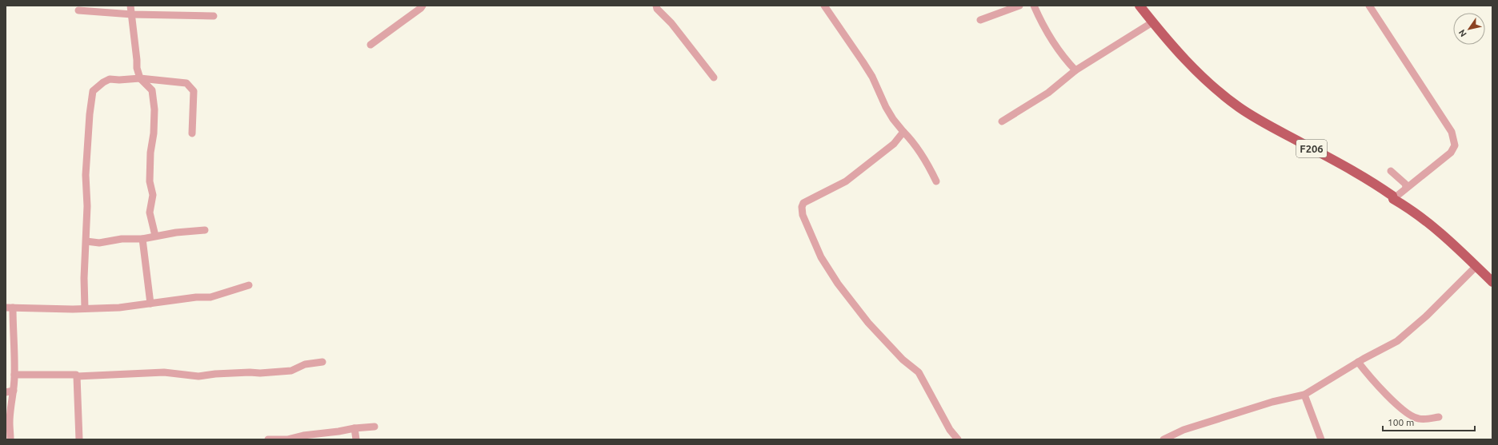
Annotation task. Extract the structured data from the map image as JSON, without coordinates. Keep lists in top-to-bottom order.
{
  "streets": {
    "main road": ["F206"]
  },
  "scale_bar": "100 m",
  "north": "bottom left"
}
